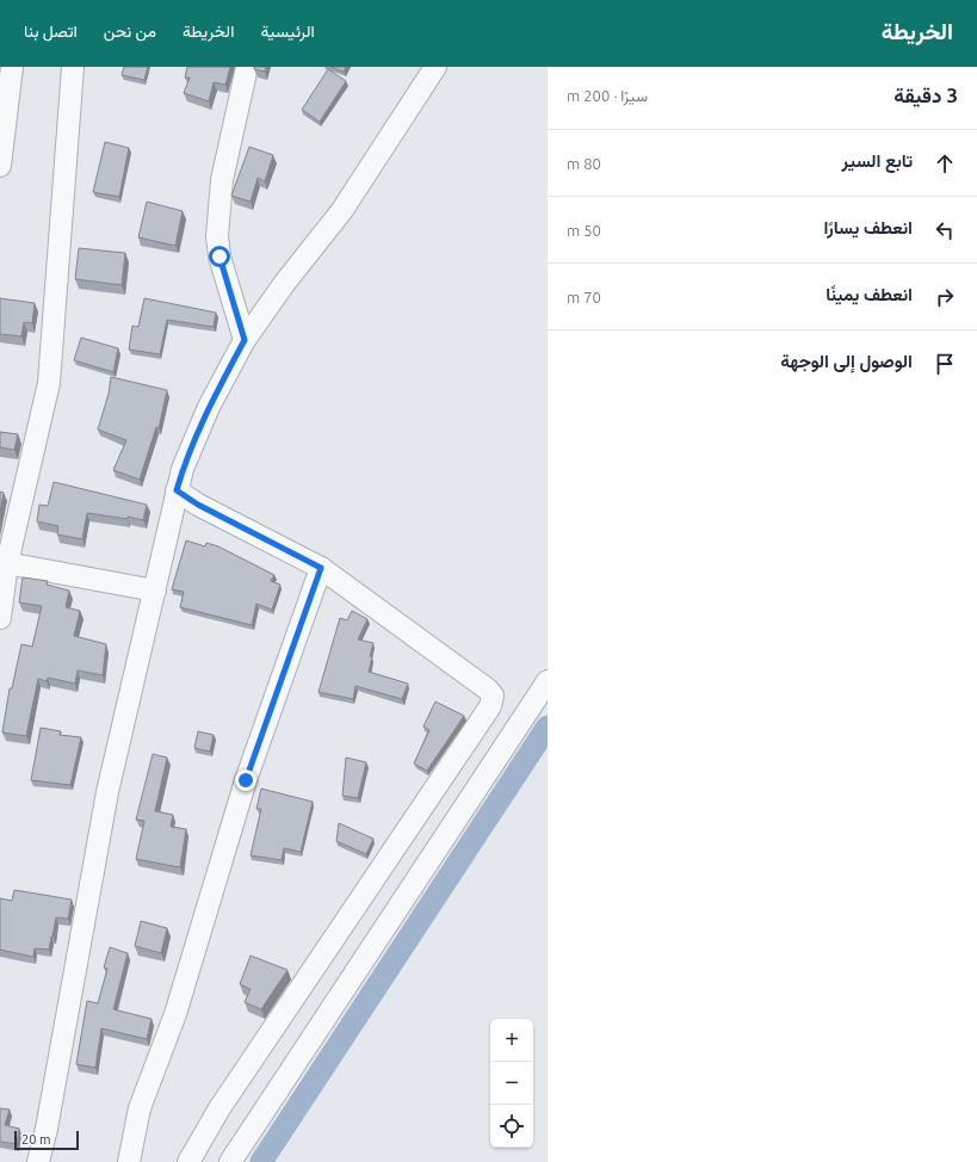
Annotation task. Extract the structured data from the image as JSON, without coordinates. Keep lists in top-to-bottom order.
{
  "scale_bar": "20 m",
  "page": {
    "header": "الخريطة",
    "nav": [
      "الرئيسية",
      "الخريطة",
      "من نحن",
      "اتصل بنا"
    ],
    "heading": ["3 دقيقة", "سيرًا · 200 m"],
    "list": [
      ["تابع السير", "80 m"],
      ["انعطف يسارًا", "50 m"],
      ["انعطف يمينًا", "70 m"],
      "الوصول إلى الوجهة"
    ],
    "map_buttons": ["+", "−"],
    "scale": "20 m"
  }
}
